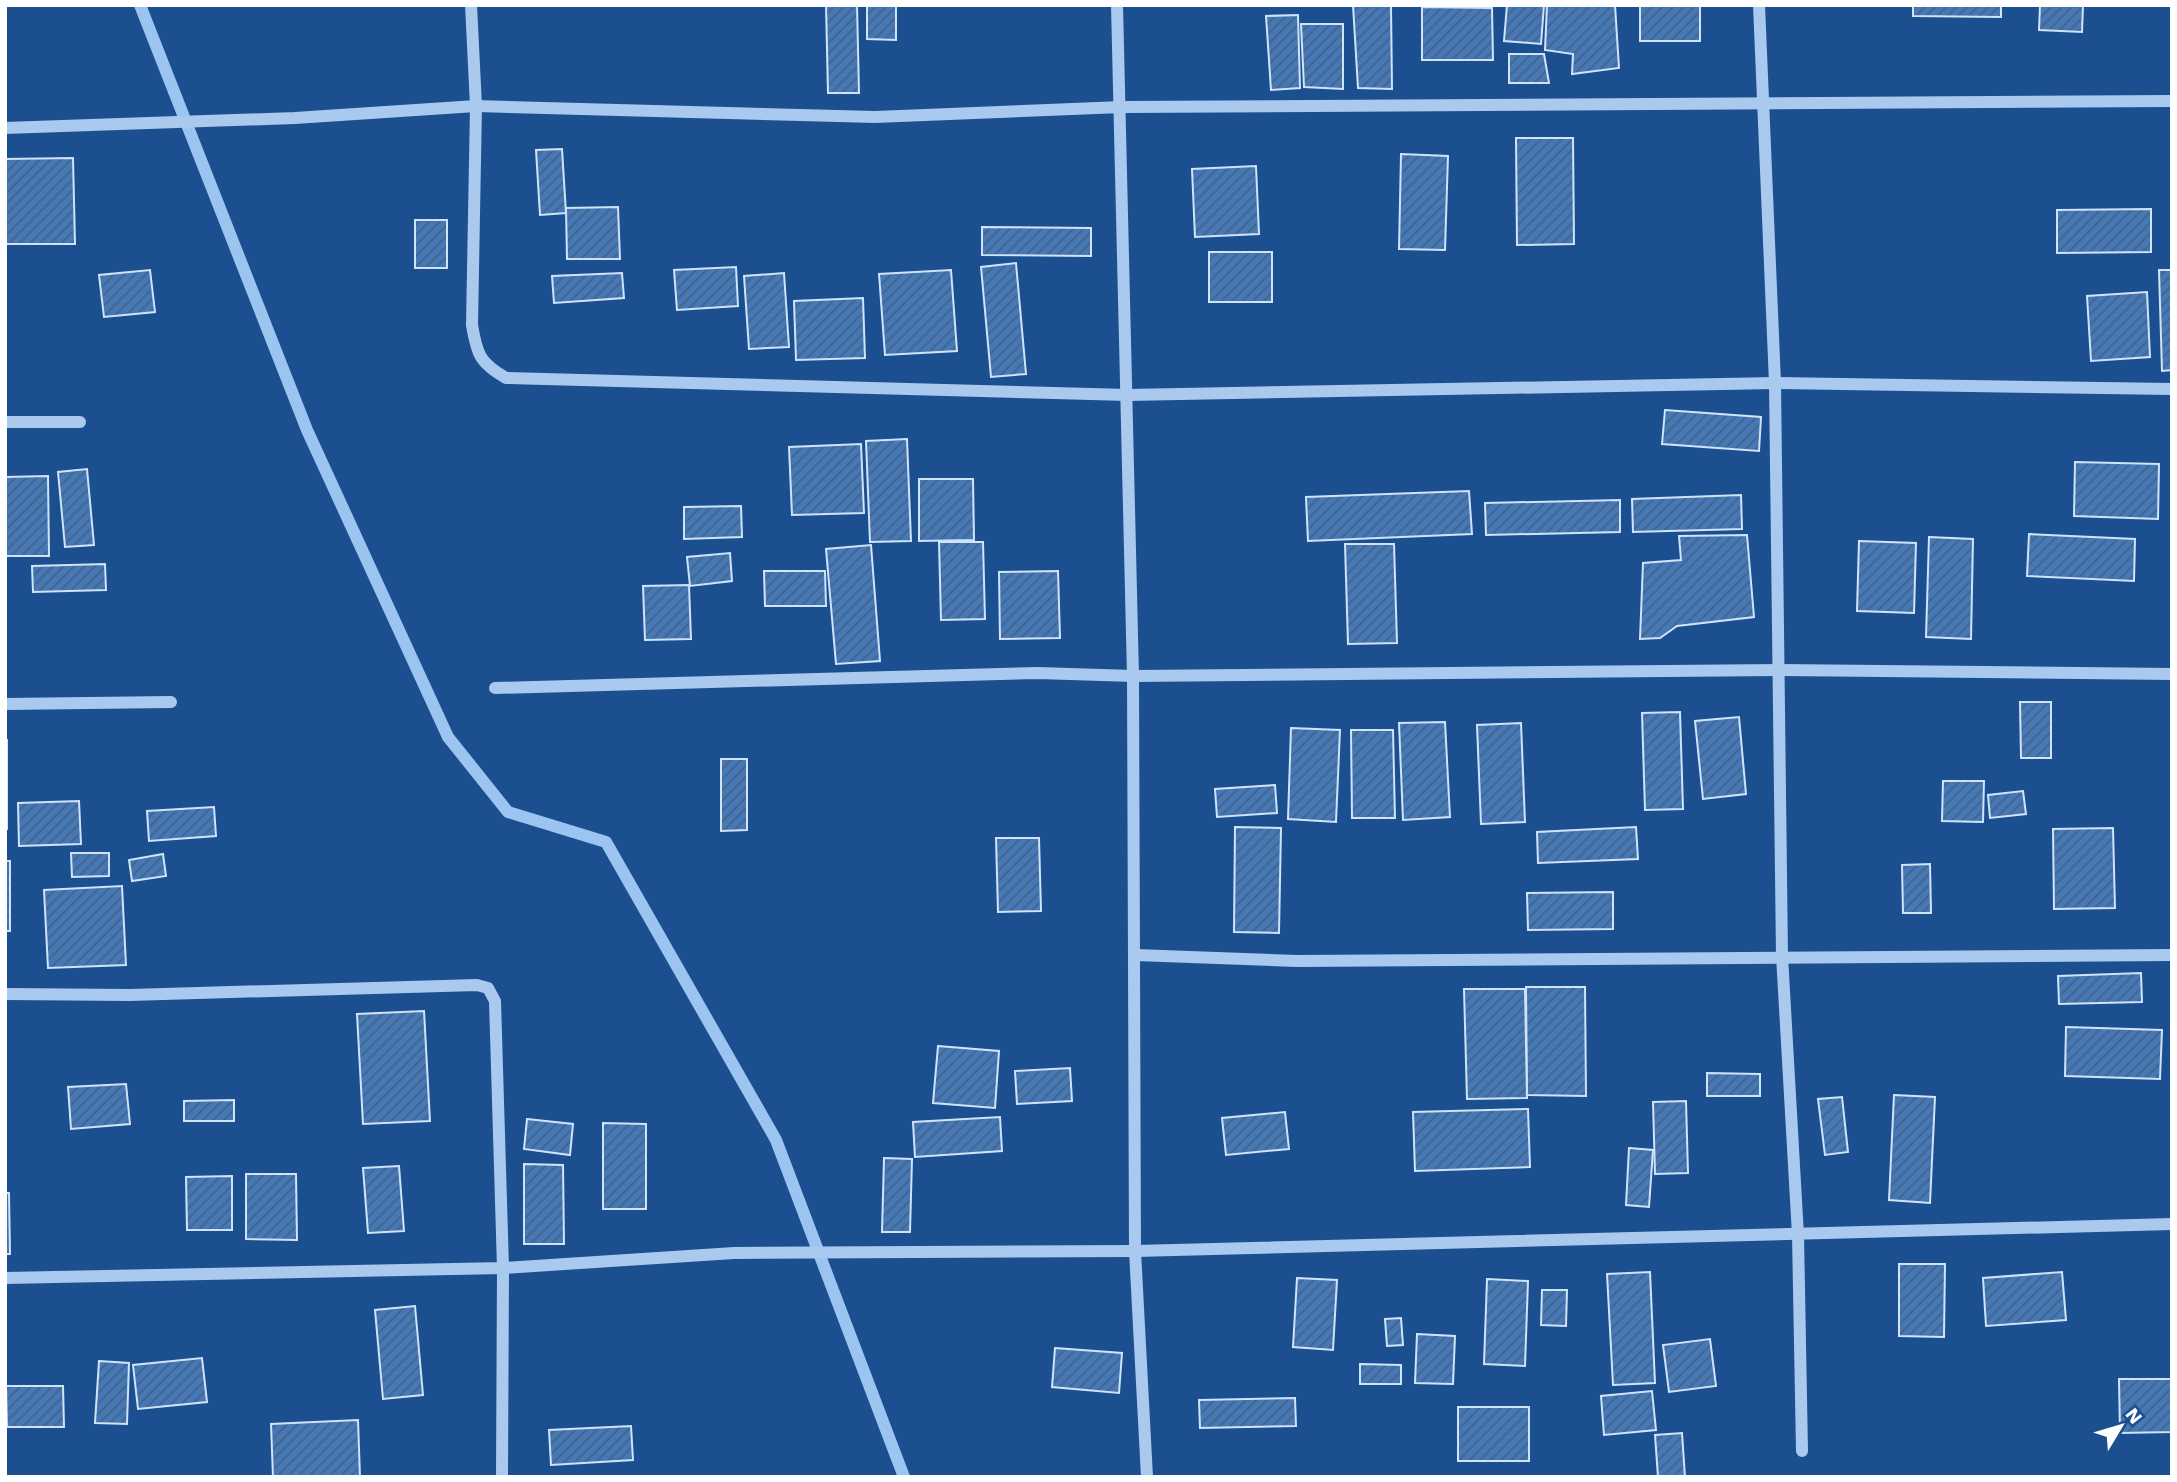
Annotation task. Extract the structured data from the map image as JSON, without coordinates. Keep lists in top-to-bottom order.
{
  "north": "top right"
}
